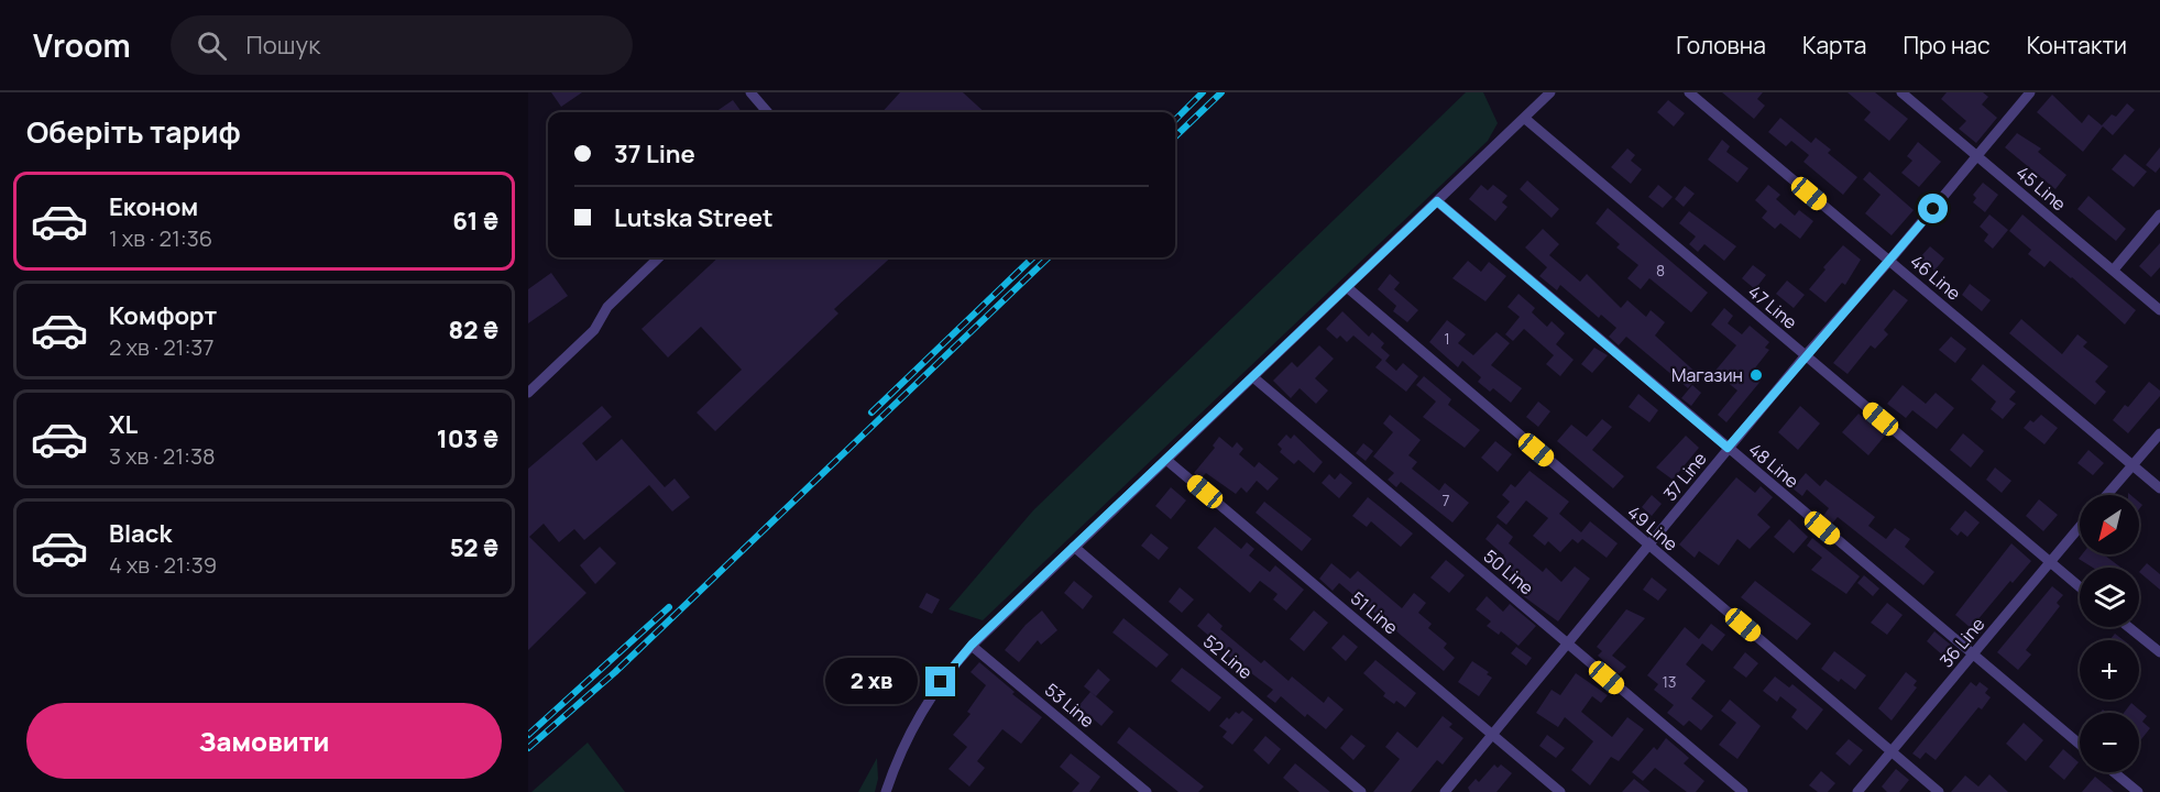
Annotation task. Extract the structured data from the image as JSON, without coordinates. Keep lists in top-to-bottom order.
{
  "streets": {
    "street": [
      "45 Line",
      "46 Line",
      "47 Line",
      "48 Line",
      "37 Line",
      "49 Line",
      "50 Line",
      "51 Line",
      "36 Line",
      "52 Line",
      "53 Line"
    ]
  },
  "crossings": [
    ["45 Line", "37 Line"],
    ["46 Line", "37 Line"],
    ["47 Line", "37 Line"],
    ["47 Line", "36 Line"],
    ["48 Line", "37 Line"],
    ["48 Line", "36 Line"],
    ["37 Line", "49 Line"],
    ["37 Line", "50 Line"],
    ["37 Line", "51 Line"],
    ["49 Line", "36 Line"]
  ],
  "places": ["Магазин"],
  "house_numbers": [
    "8",
    "1",
    "7",
    "13"
  ],
  "north": "bottom left",
  "page": {
    "header": "Vroom",
    "search": "Пошук",
    "nav": [
      "Головна",
      "Карта",
      "Про нас",
      "Контакти"
    ],
    "heading": "Оберіть тариф",
    "banner": ["37 Line", "Lutska Street"],
    "list": [
      {
        "name": "Економ",
        "note": "1 хв · 21:36",
        "value": "61 ₴"
      },
      {
        "name": "Комфорт",
        "note": "2 хв · 21:37",
        "value": "82 ₴"
      },
      {
        "name": "XL",
        "note": "3 хв · 21:38",
        "value": "103 ₴"
      },
      {
        "name": "Black",
        "note": "4 хв · 21:39",
        "value": "52 ₴"
      }
    ],
    "map_buttons": ["+", "−"],
    "bubble": "2 хв",
    "buttons": "Замовити"
  }
}
